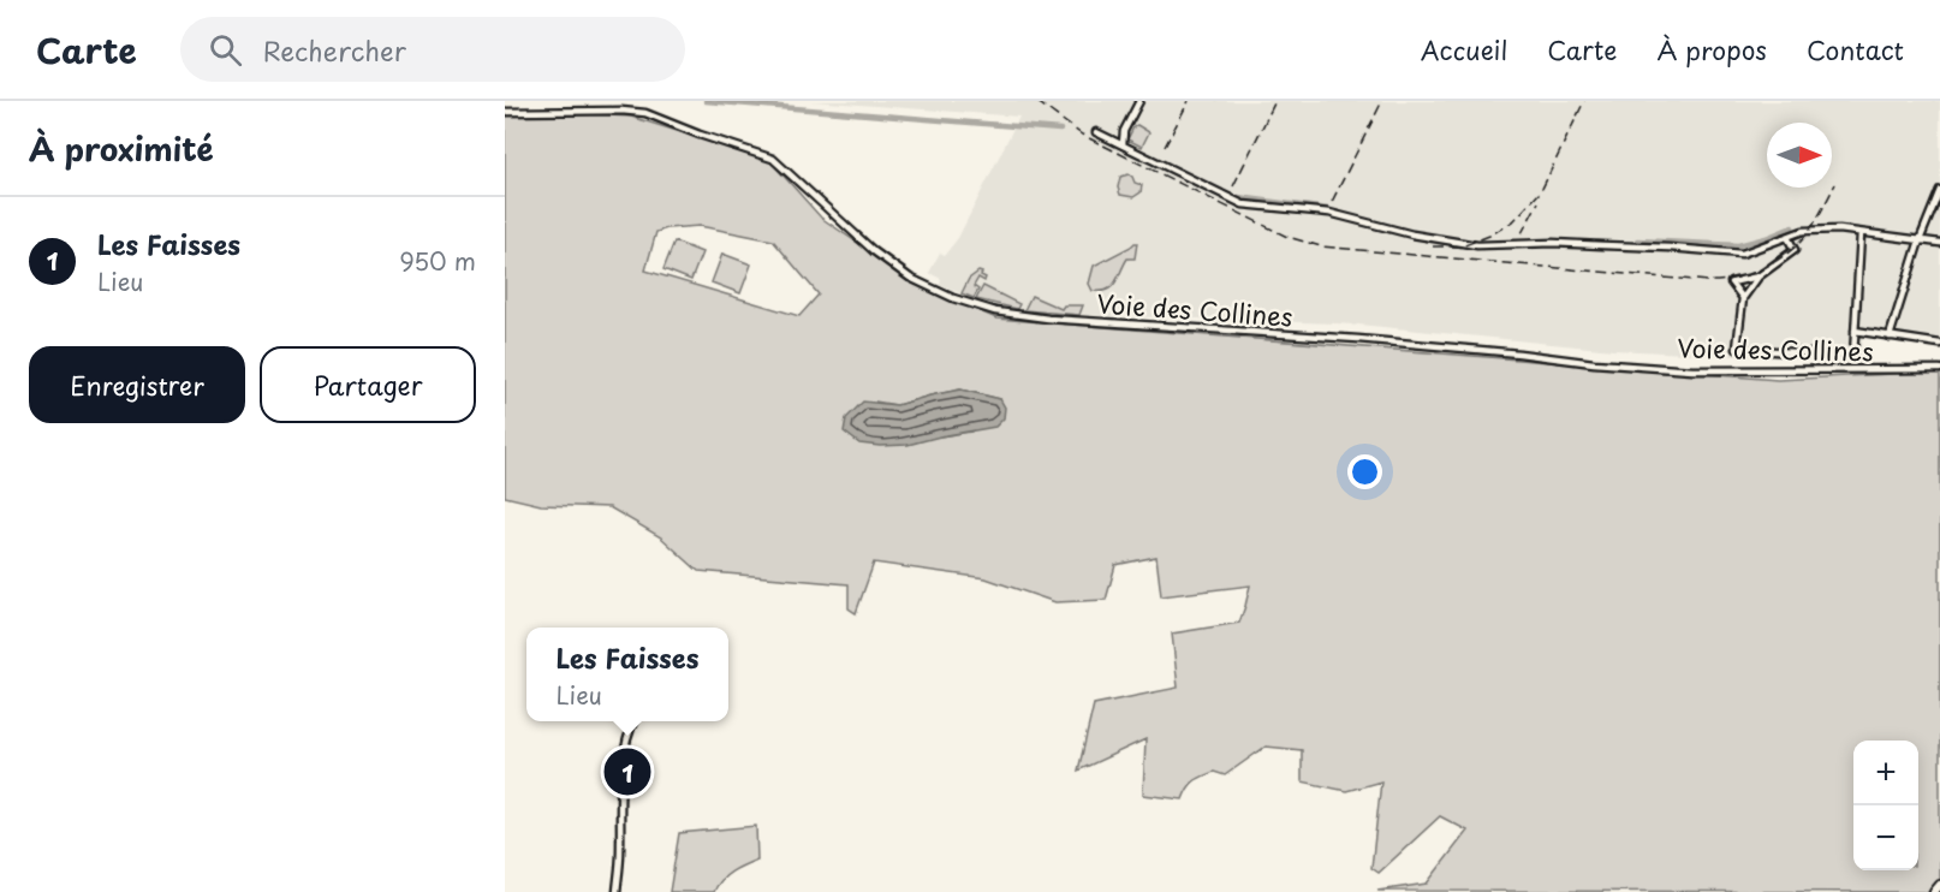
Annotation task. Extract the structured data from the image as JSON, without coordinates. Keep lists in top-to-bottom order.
{
  "streets": {
    "street": ["Voie des Collines"]
  },
  "north": "right",
  "page": {
    "header": "Carte",
    "search": "Rechercher",
    "nav": [
      "Accueil",
      "Carte",
      "À propos",
      "Contact"
    ],
    "heading": "À proximité",
    "list": [
      {
        "mark": "1",
        "name": "Les Faisses",
        "note": "Lieu",
        "value": "950 m"
      }
    ],
    "buttons": ["Enregistrer", "Partager"],
    "popup": ["Les Faisses", "Lieu"],
    "map_buttons": ["+", "−"],
    "pins": "1"
  }
}
